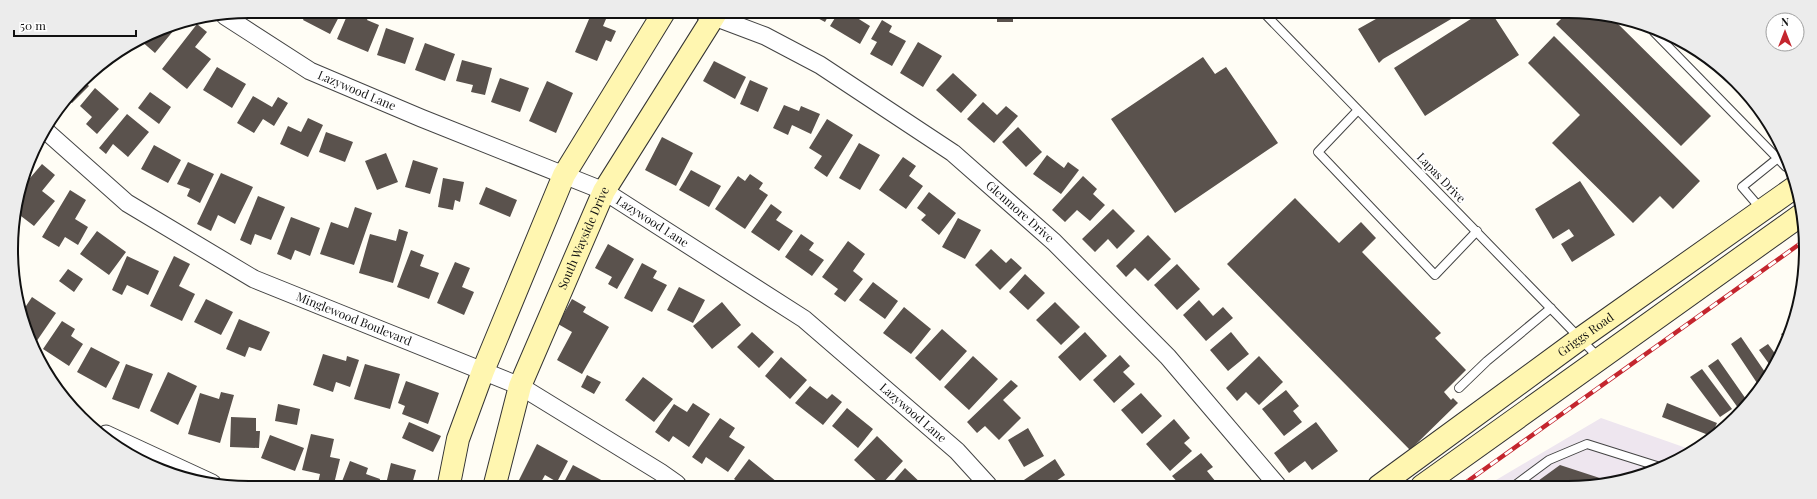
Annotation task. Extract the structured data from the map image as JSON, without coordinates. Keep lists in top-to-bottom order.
{
  "streets": {
    "main road": ["South Wayside Drive", "Griggs Road"],
    "street": ["Lazywood Lane", "Glenmore Drive", "Minglewood Boulevard"],
    "lane": ["Lapas Drive"]
  },
  "crossings": [
    ["Lazywood Lane", "South Wayside Drive"],
    ["Lapas Drive", "Griggs Road"],
    ["South Wayside Drive", "Minglewood Boulevard"]
  ],
  "scale_bar": "50 m",
  "north": "top"
}
